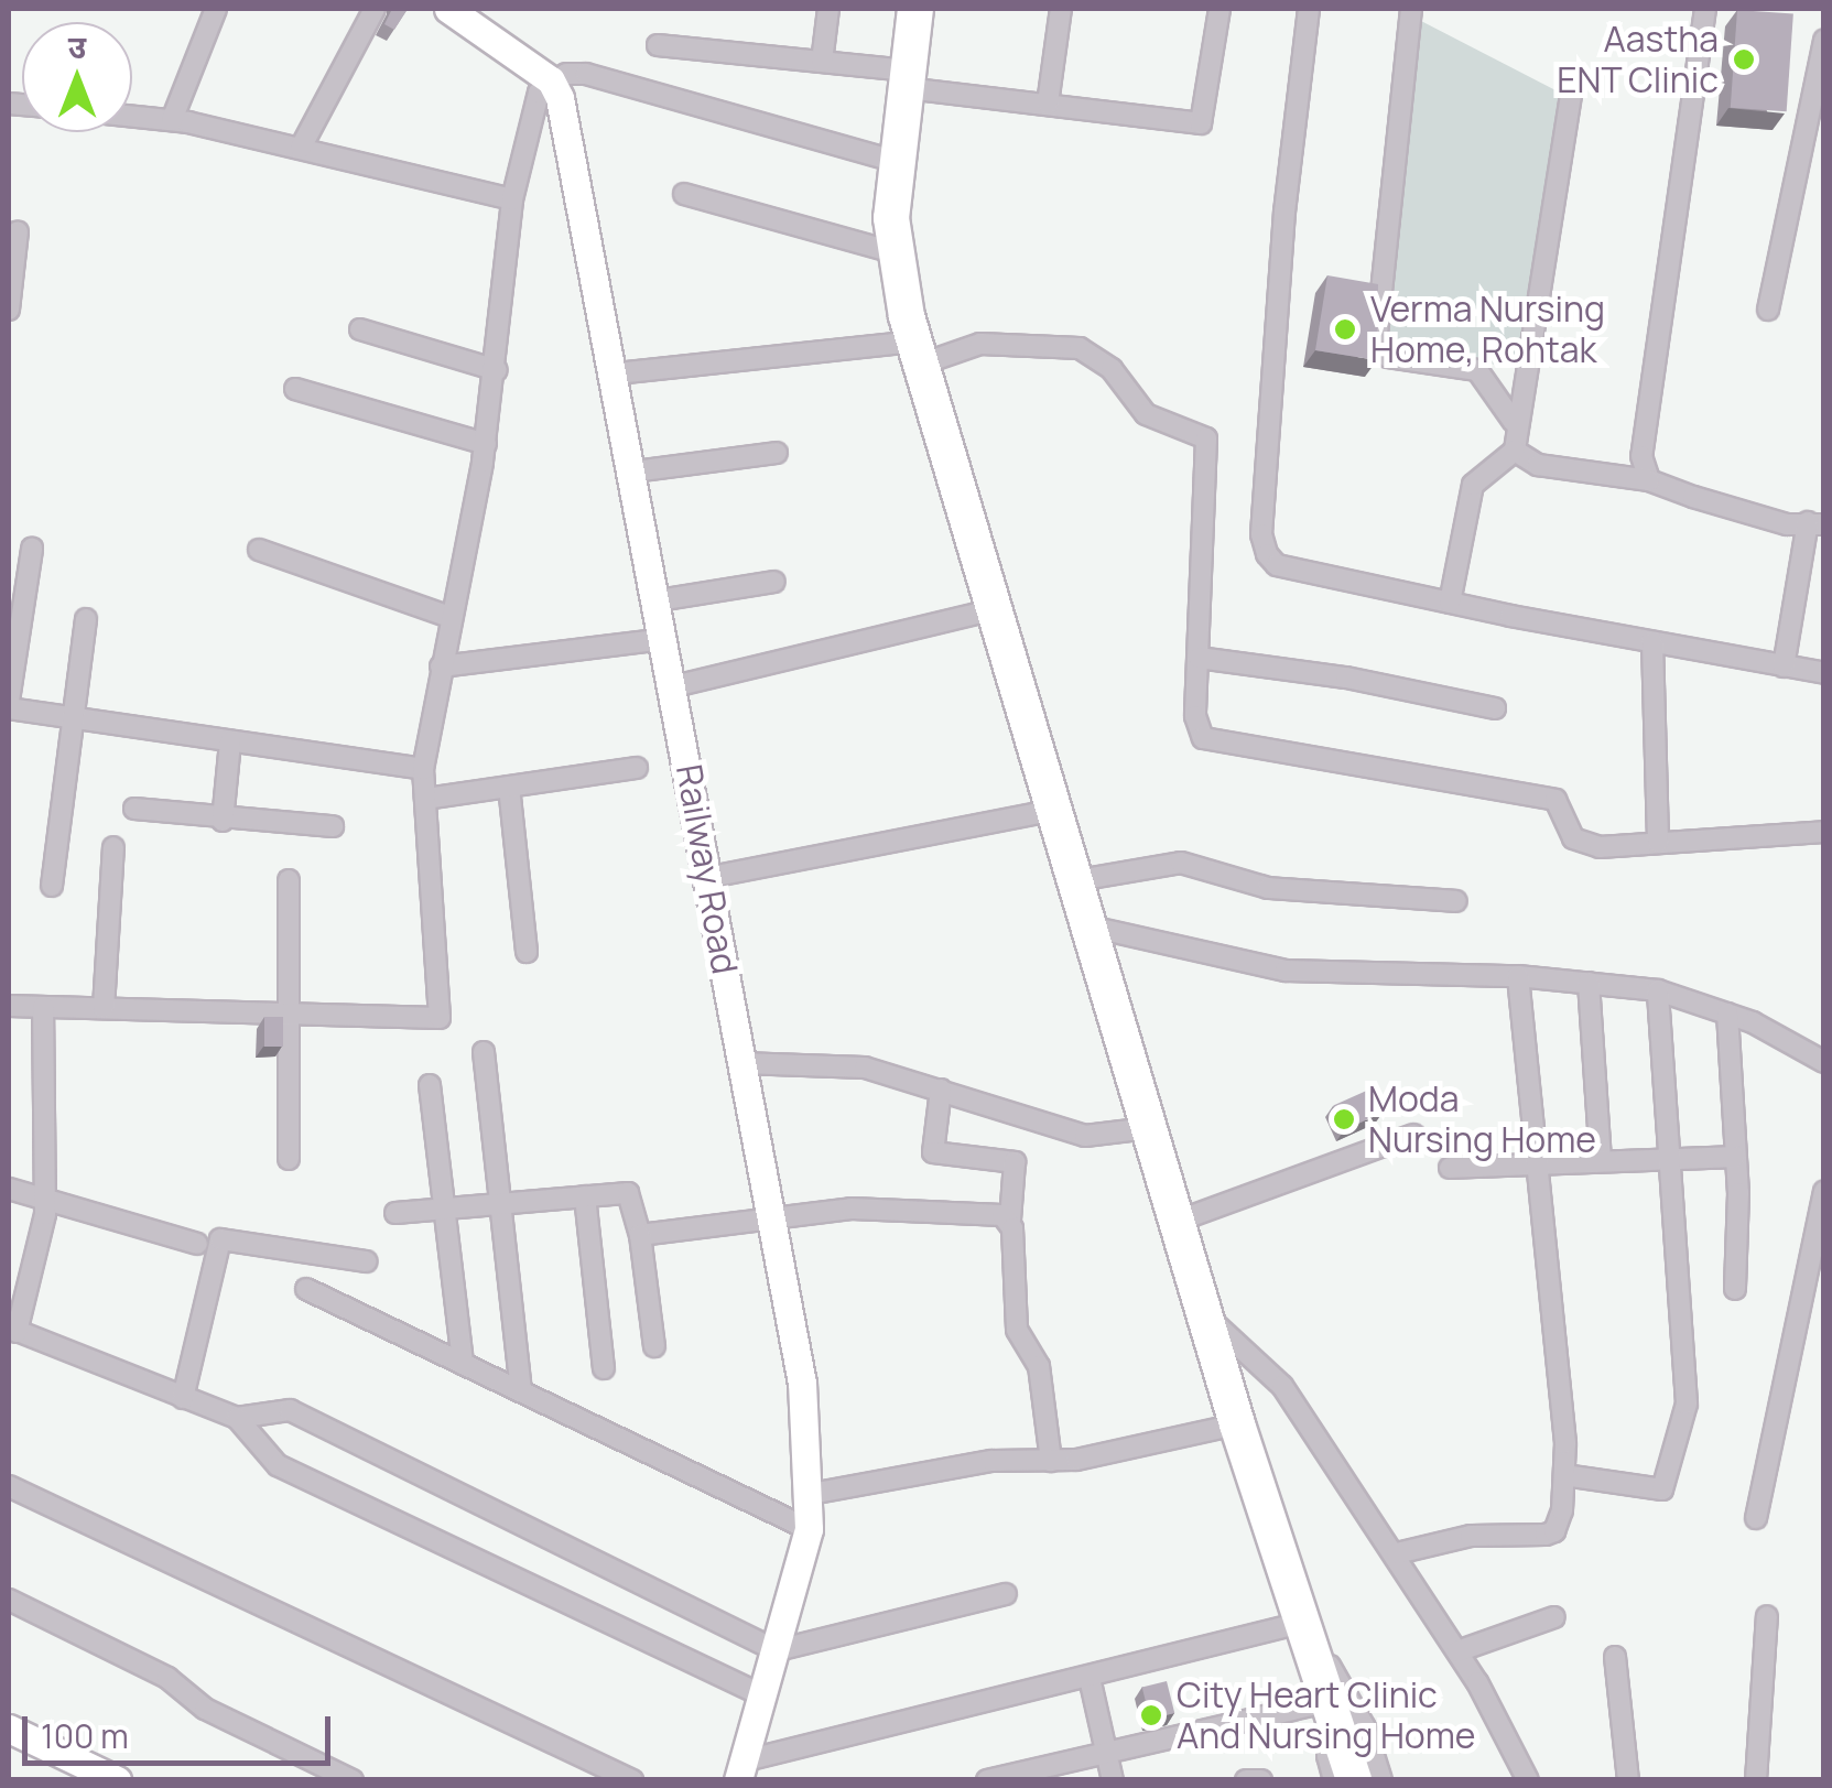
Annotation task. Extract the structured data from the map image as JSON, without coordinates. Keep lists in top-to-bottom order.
{
  "streets": {
    "street": ["Railway Road"]
  },
  "places": [
    "Aastha ENT Clinic",
    "Verma Nursing Home, Rohtak",
    "Moda Nursing Home",
    "City Heart Clinic And Nursing Home"
  ],
  "scale_bar": "100 m",
  "north": "top"
}
